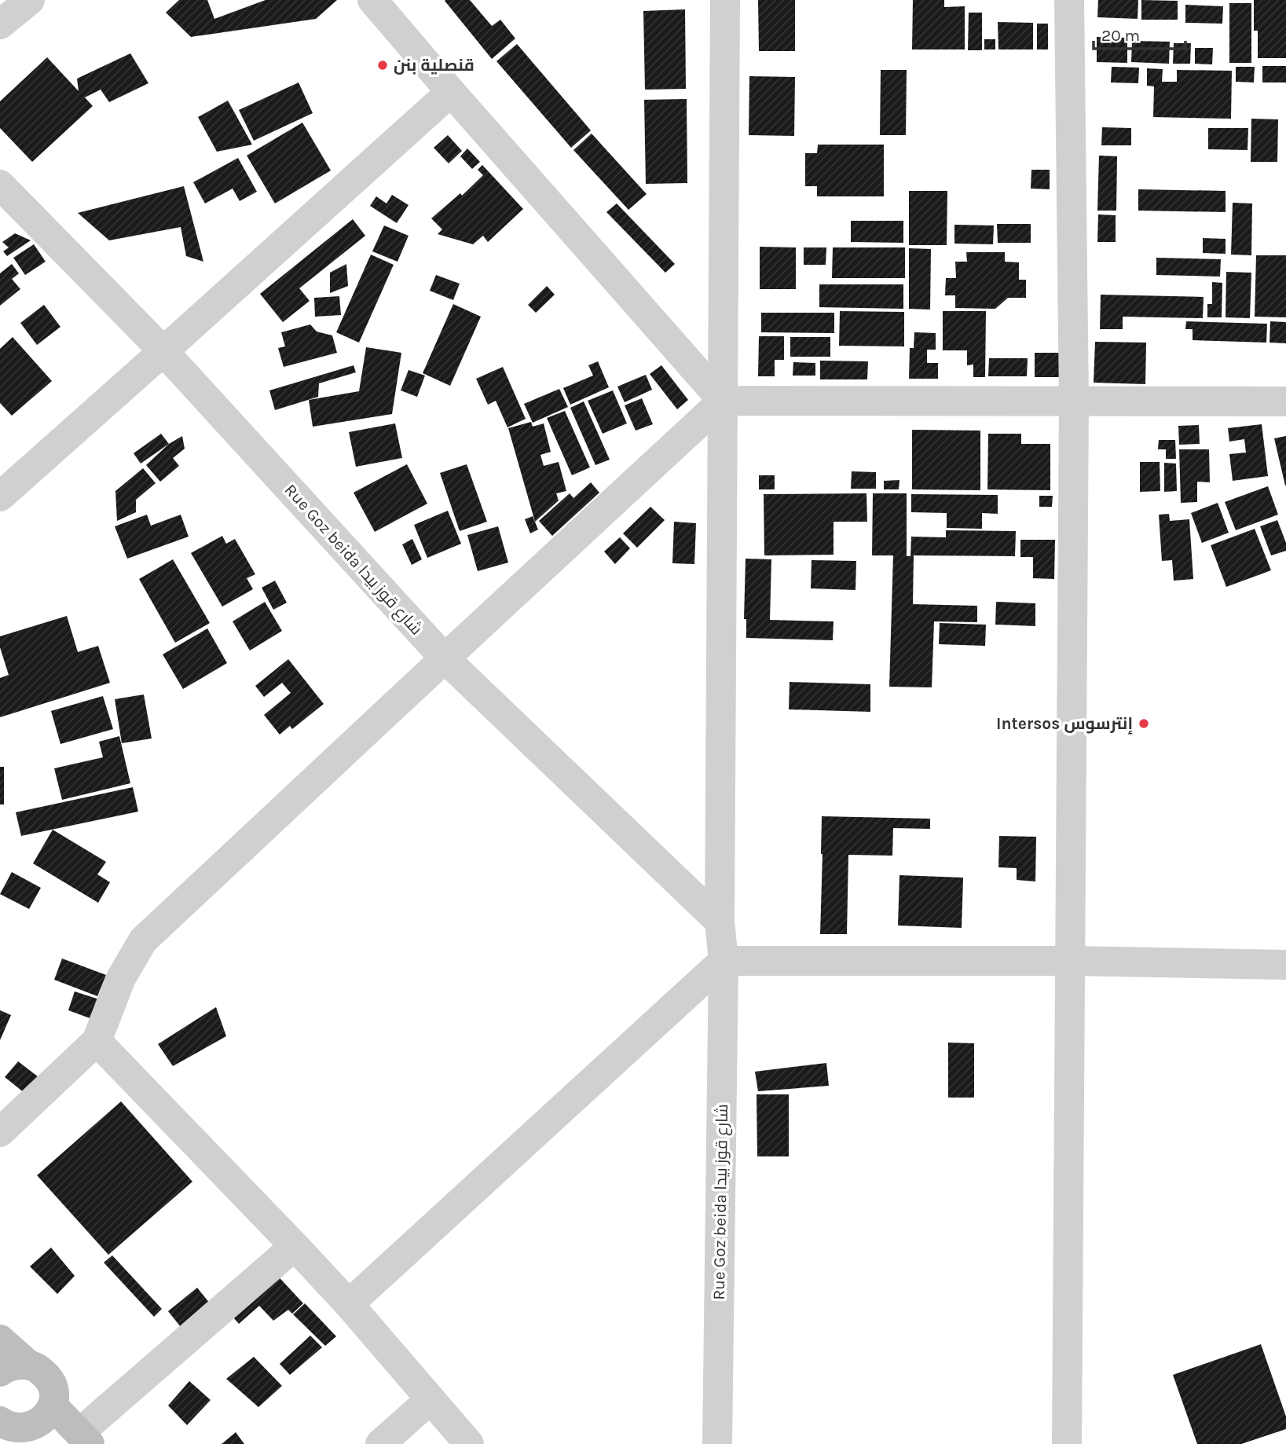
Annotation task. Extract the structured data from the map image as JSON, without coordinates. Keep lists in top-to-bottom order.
{
  "streets": {
    "street": ["Rue Goz beida شارع قوز بيدا"]
  },
  "places": ["قنصلية بنن", "Intersos إنترسوس"],
  "scale_bar": "20 m"
}
